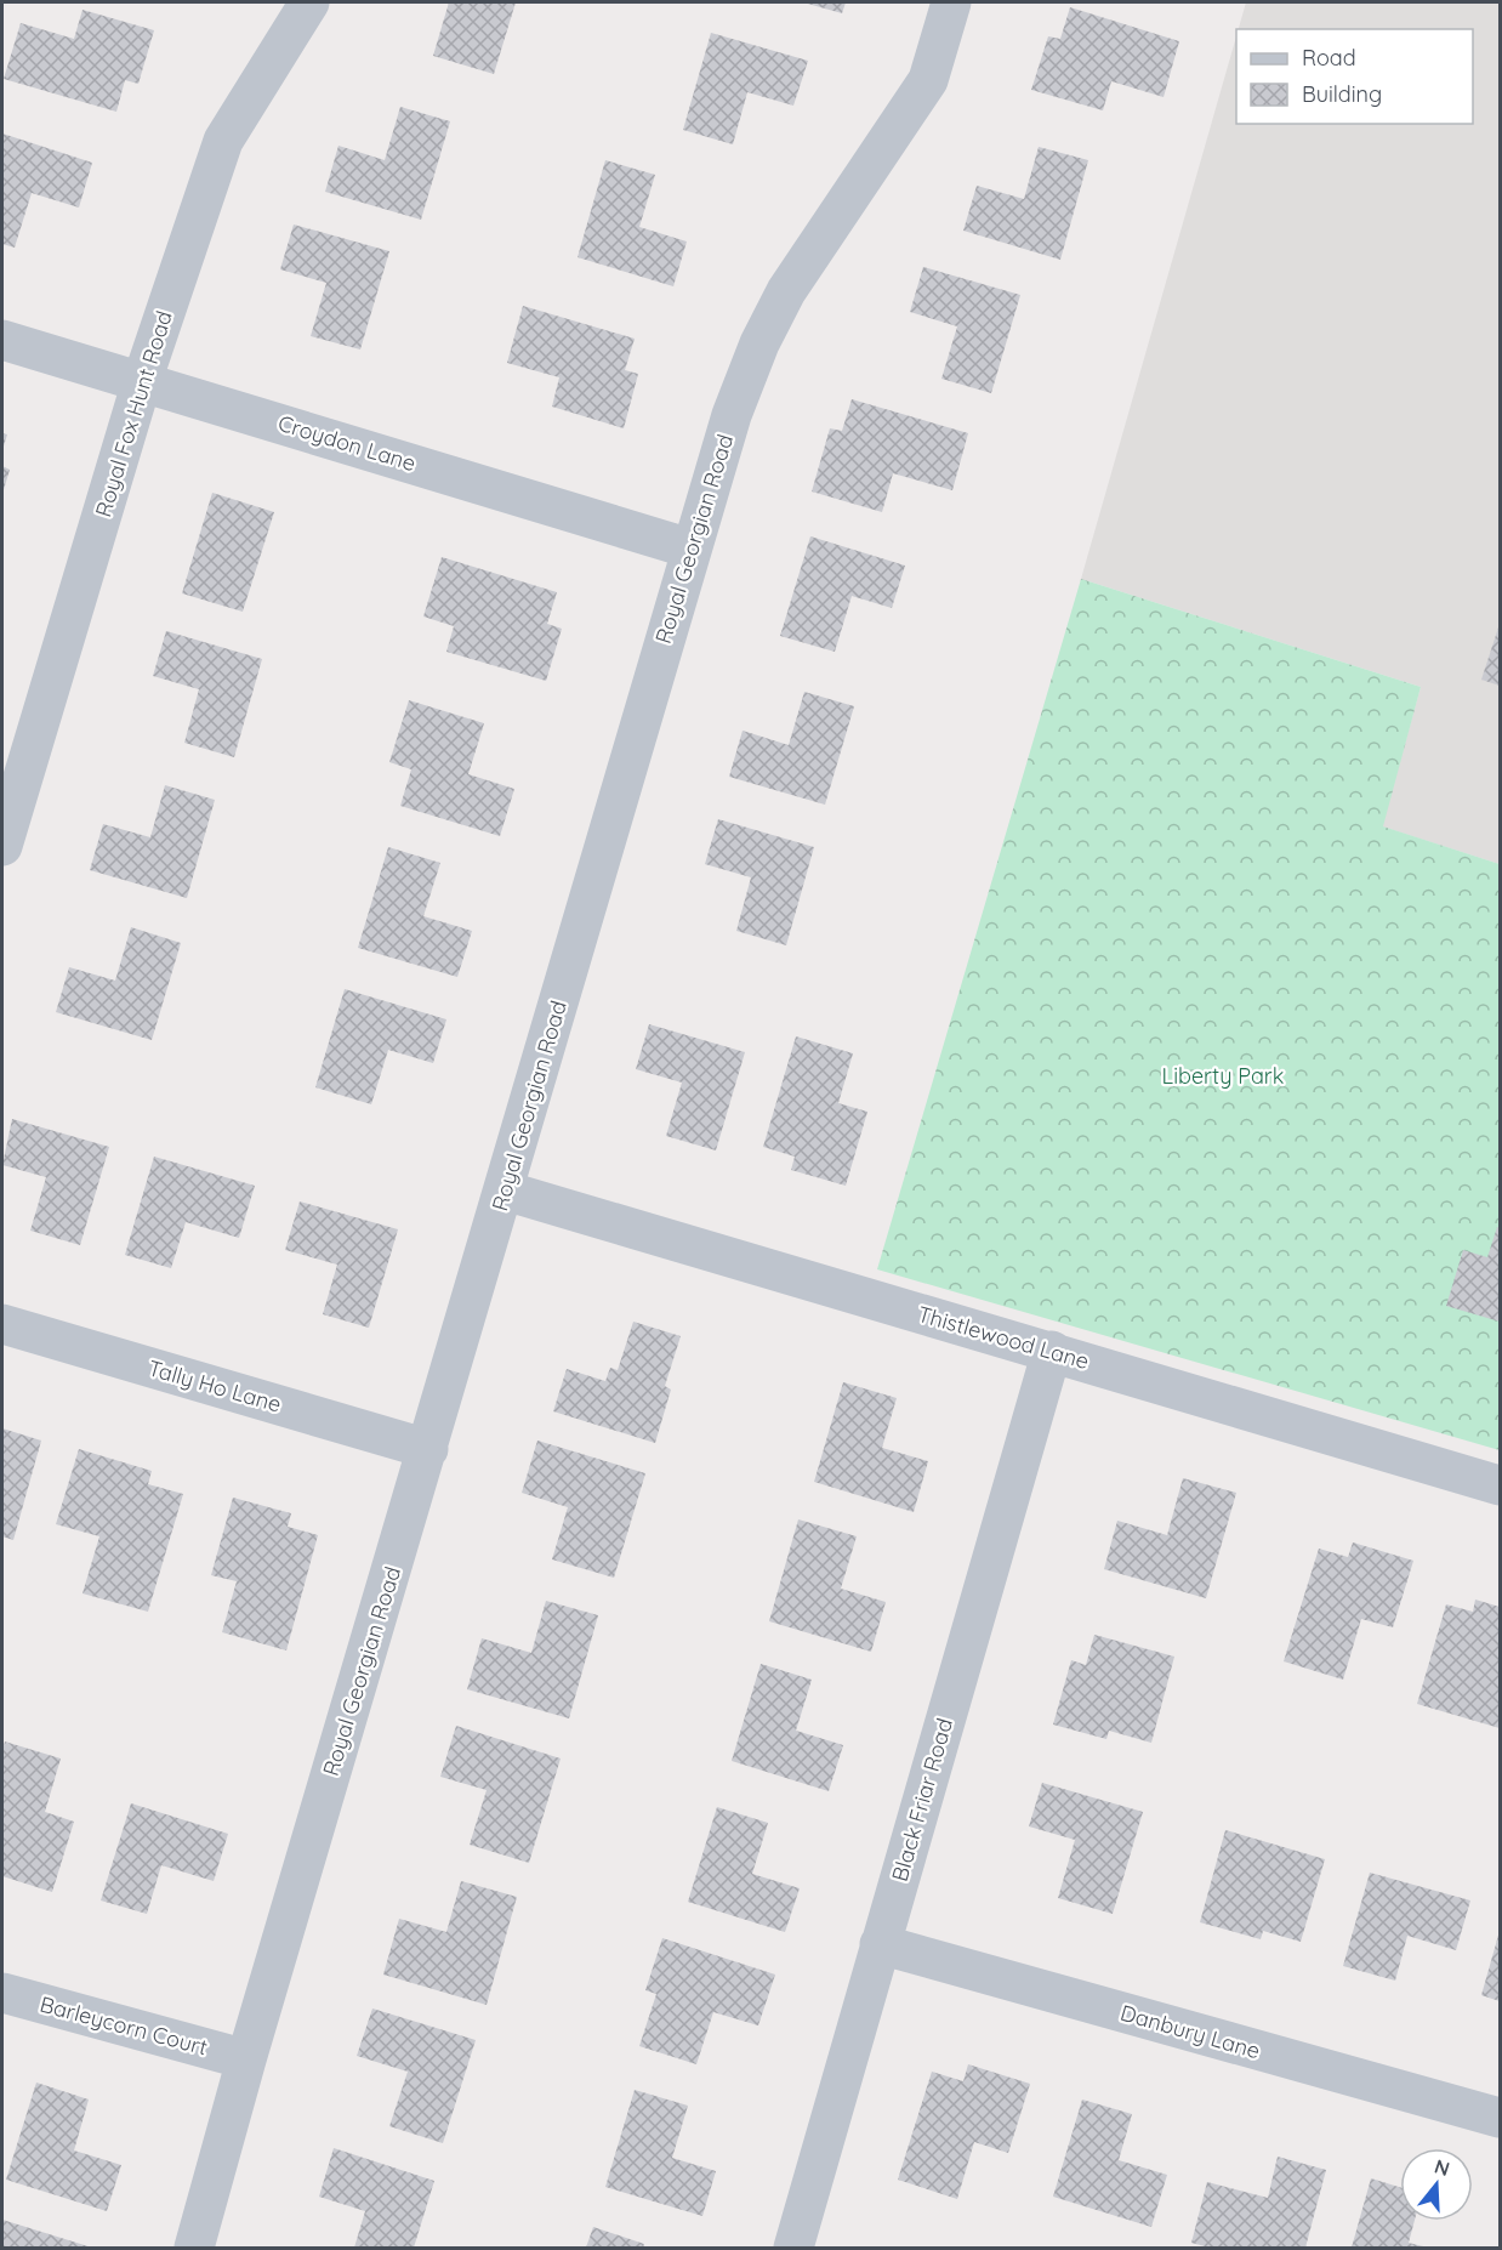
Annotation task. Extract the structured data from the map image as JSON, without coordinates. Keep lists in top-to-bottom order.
{
  "streets": {
    "street": [
      "Royal Fox Hunt Road",
      "Croydon Lane",
      "Royal Georgian Road",
      "Thistlewood Lane",
      "Tally Ho Lane",
      "Black Friar Road",
      "Barleycorn Court",
      "Danbury Lane"
    ]
  },
  "crossings": [
    ["Royal Fox Hunt Road", "Croydon Lane"],
    ["Croydon Lane", "Royal Georgian Road"],
    ["Royal Georgian Road", "Thistlewood Lane"],
    ["Royal Georgian Road", "Tally Ho Lane"],
    ["Royal Georgian Road", "Barleycorn Court"],
    ["Thistlewood Lane", "Black Friar Road"],
    ["Black Friar Road", "Danbury Lane"]
  ],
  "parks": ["Liberty Park"],
  "legend": ["Road", "Building"],
  "north": "top"
}
